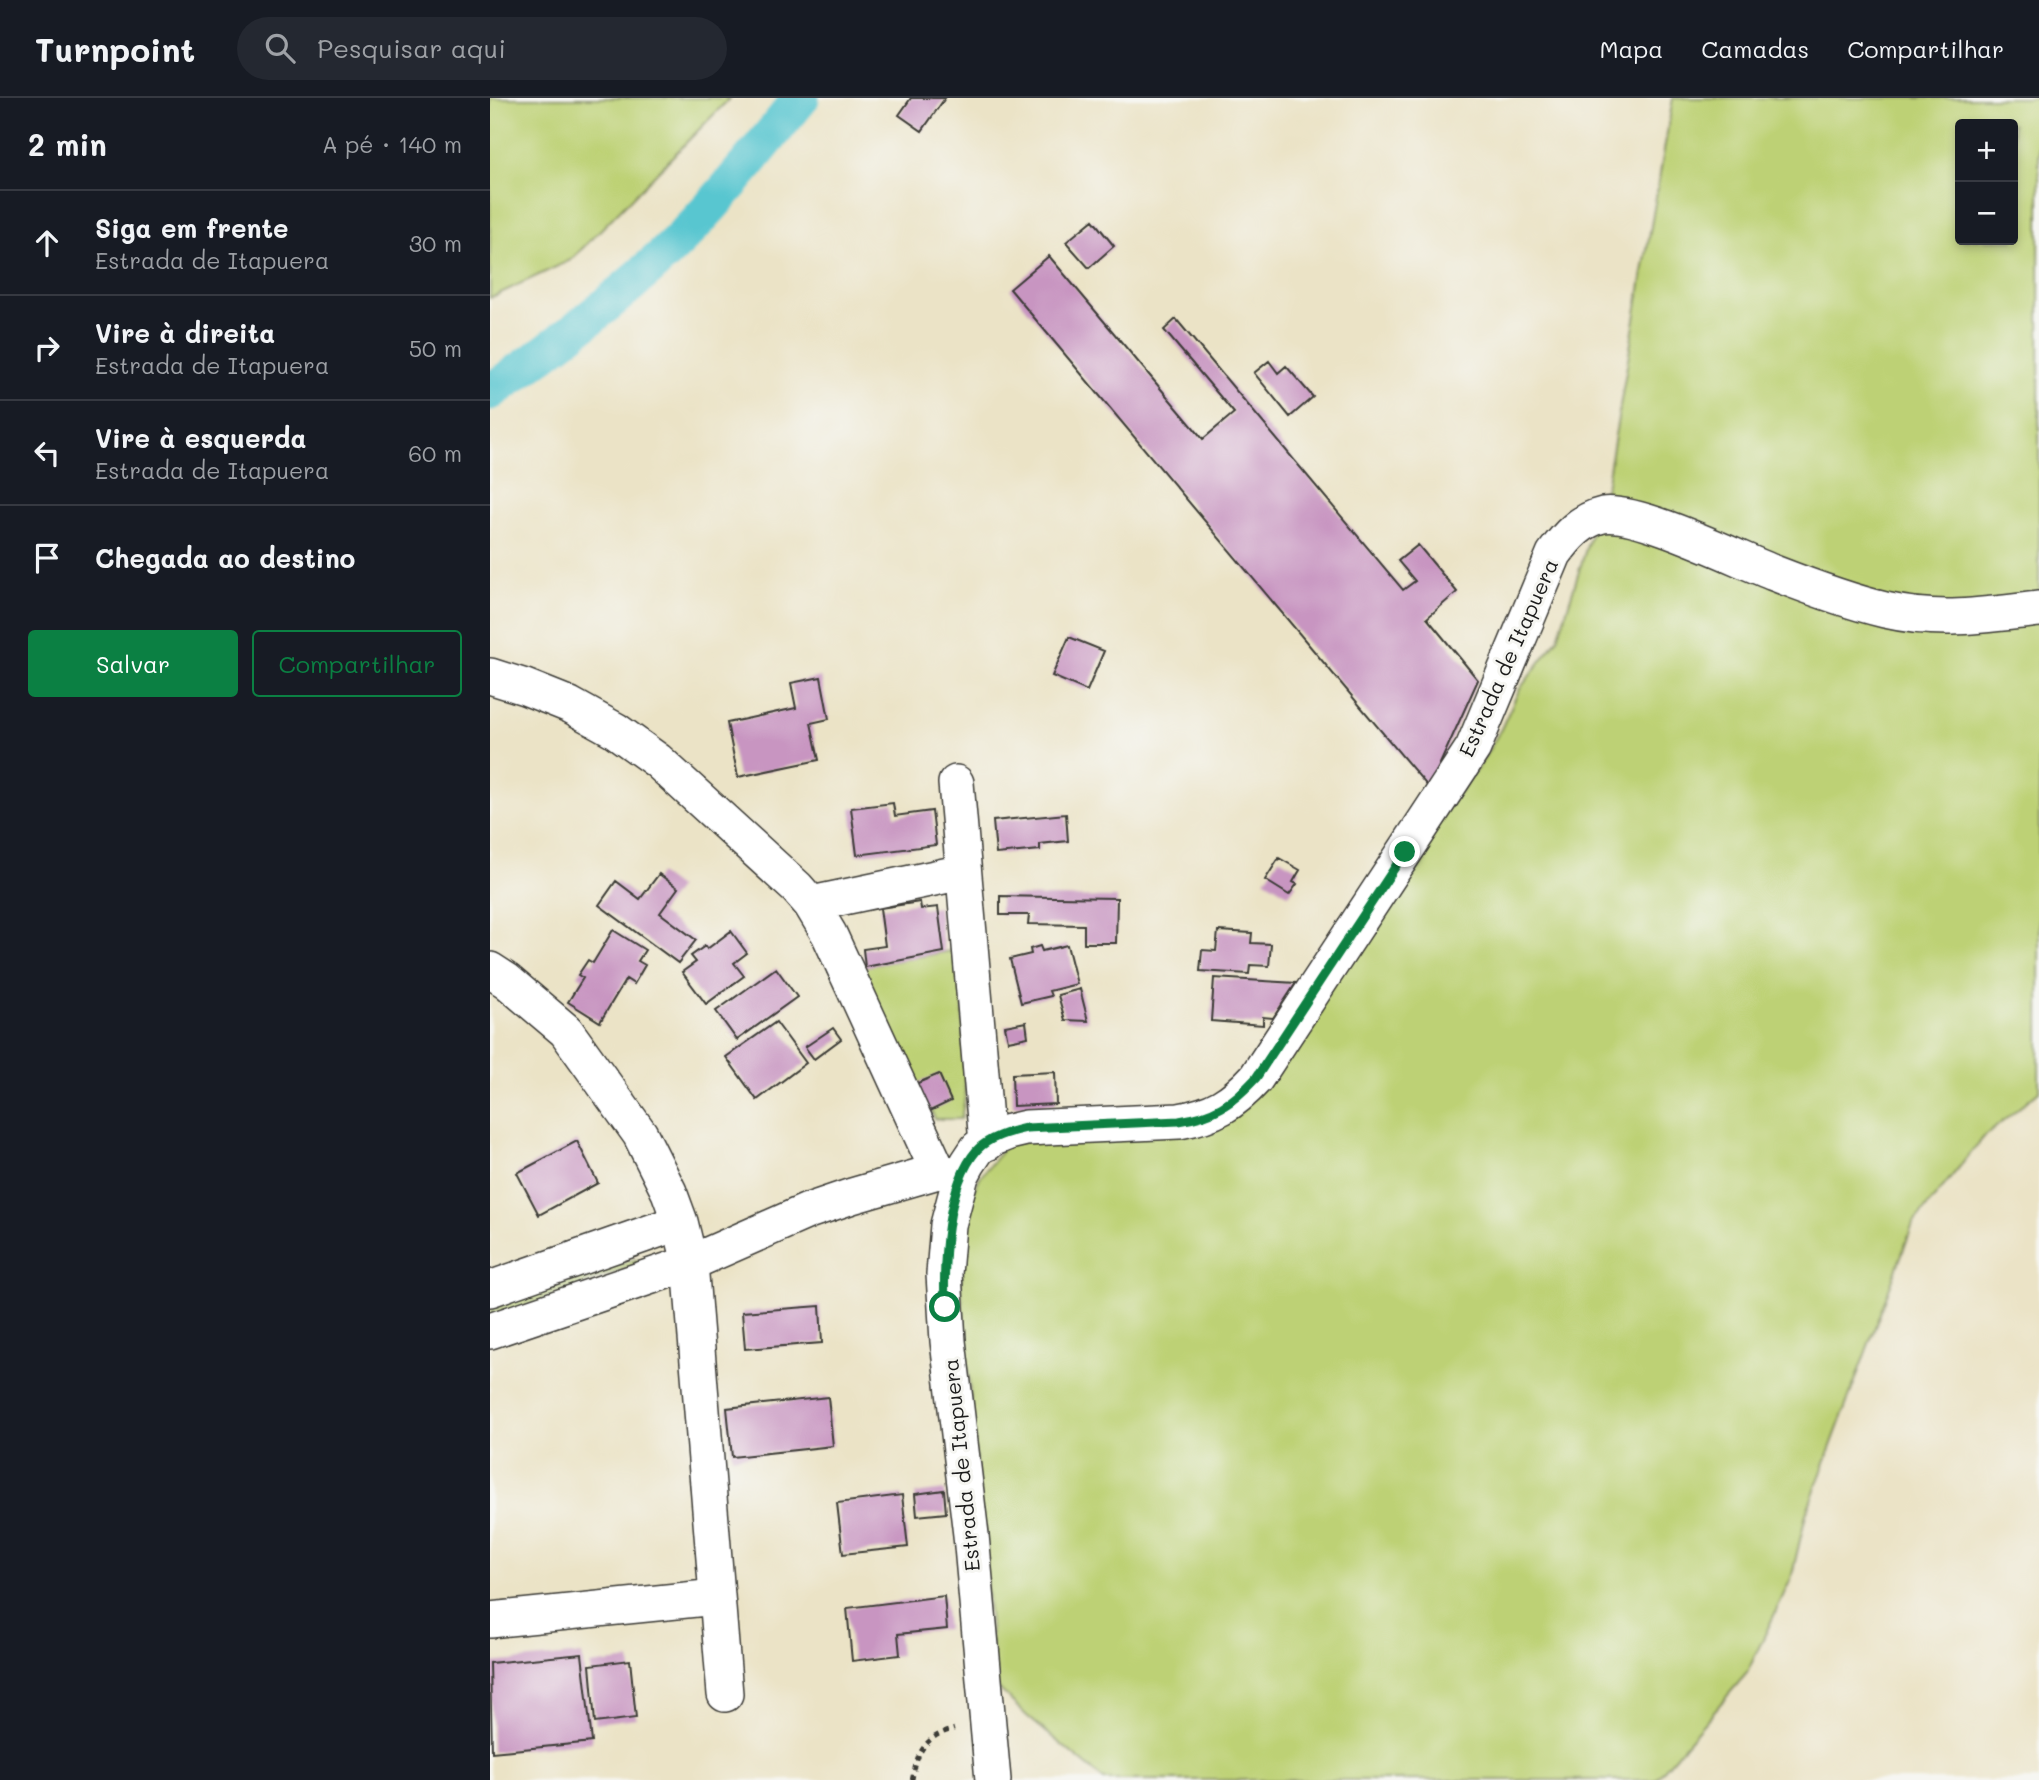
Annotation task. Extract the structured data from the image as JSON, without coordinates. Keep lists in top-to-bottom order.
{
  "streets": {
    "street": ["Estrada de Itapuera"]
  },
  "page": {
    "header": "Turnpoint",
    "search": "Pesquisar aqui",
    "nav": ["Mapa", "Camadas", "Compartilhar"],
    "heading": ["2 min", "A pé · 140 m"],
    "map_buttons": ["+", "−"],
    "list": [
      ["Siga em frente", "Estrada de Itapuera", "30 m"],
      ["Vire à direita", "Estrada de Itapuera", "50 m"],
      ["Vire à esquerda", "Estrada de Itapuera", "60 m"],
      "Chegada ao destino"
    ],
    "buttons": ["Salvar", "Compartilhar"]
  }
}
